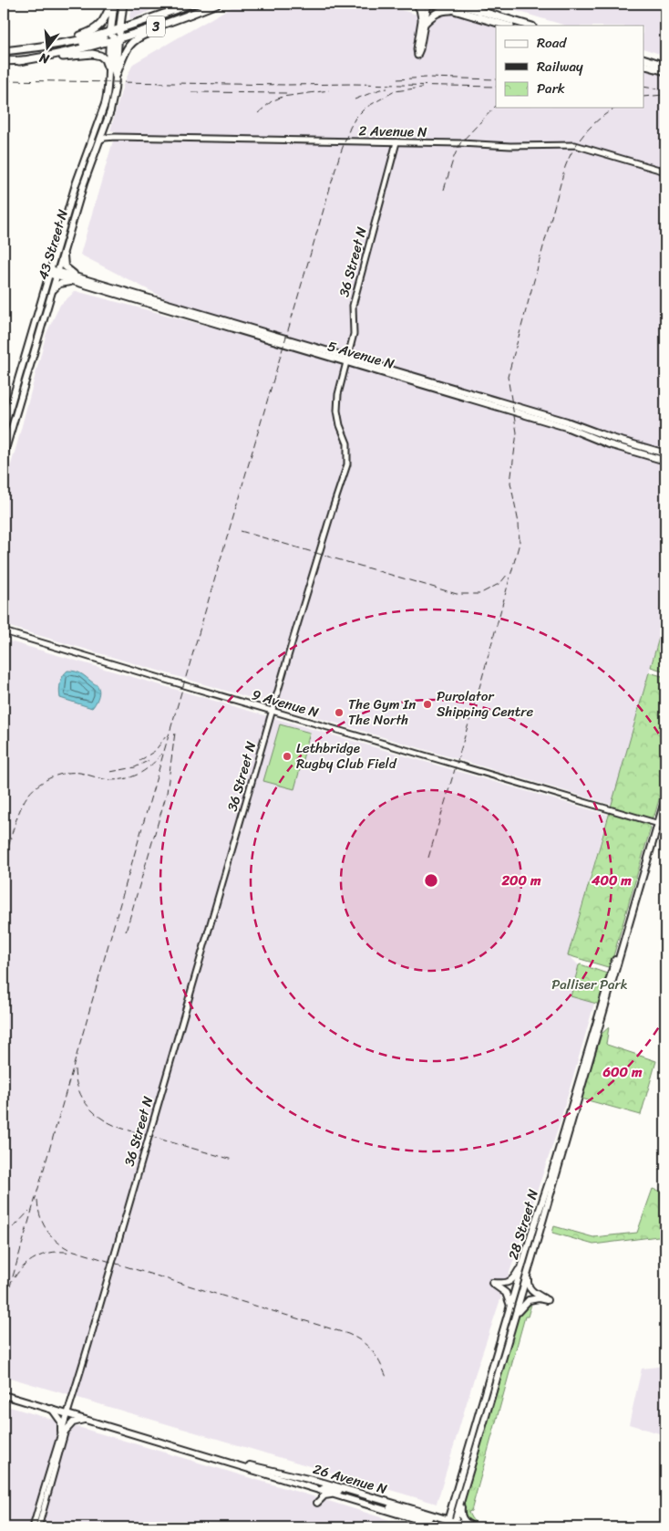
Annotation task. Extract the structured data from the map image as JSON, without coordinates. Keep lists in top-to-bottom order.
{
  "streets": {
    "highway": ["3"],
    "main road": [
      "43 Street N",
      "5 Avenue N",
      "28 Street N",
      "26 Avenue N"
    ],
    "street": ["2 Avenue N", "36 Street N", "9 Avenue N"]
  },
  "crossings": [
    ["3", "43 Street N"],
    ["2 Avenue N", "43 Street N"],
    ["2 Avenue N", "36 Street N"],
    ["43 Street N", "5 Avenue N"],
    ["36 Street N", "5 Avenue N"],
    ["36 Street N", "9 Avenue N"],
    ["36 Street N", "26 Avenue N"],
    ["9 Avenue N", "28 Street N"],
    ["28 Street N", "26 Avenue N"]
  ],
  "parks": ["Palliser Park"],
  "places": ["Purolator Shipping Centre", "The Gym In The North", "Lethbridge Rugby Club Field"],
  "legend": ["Road", "Railway", "Park"],
  "north": "bottom",
  "rings": ["200 m", "400 m", "600 m"]
}
